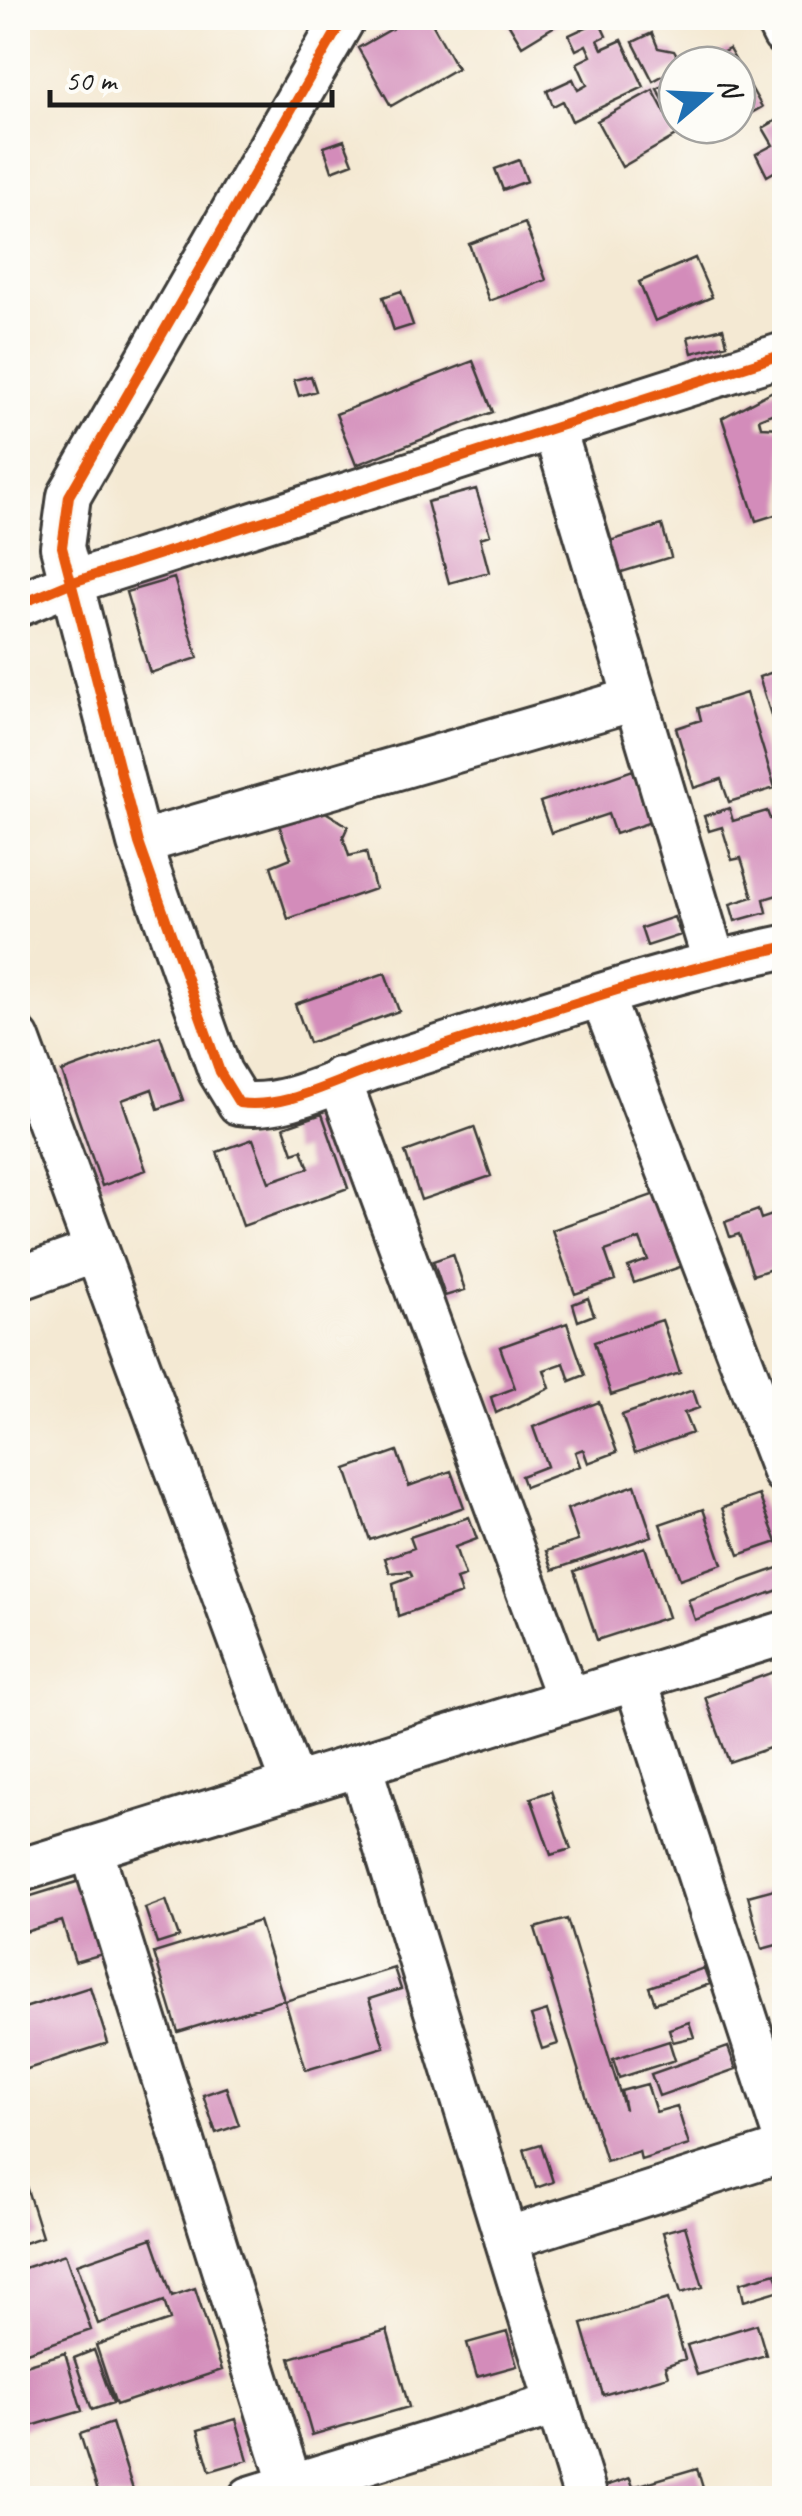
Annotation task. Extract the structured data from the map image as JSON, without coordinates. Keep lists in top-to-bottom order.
{
  "scale_bar": "50 m",
  "north": "right"
}
